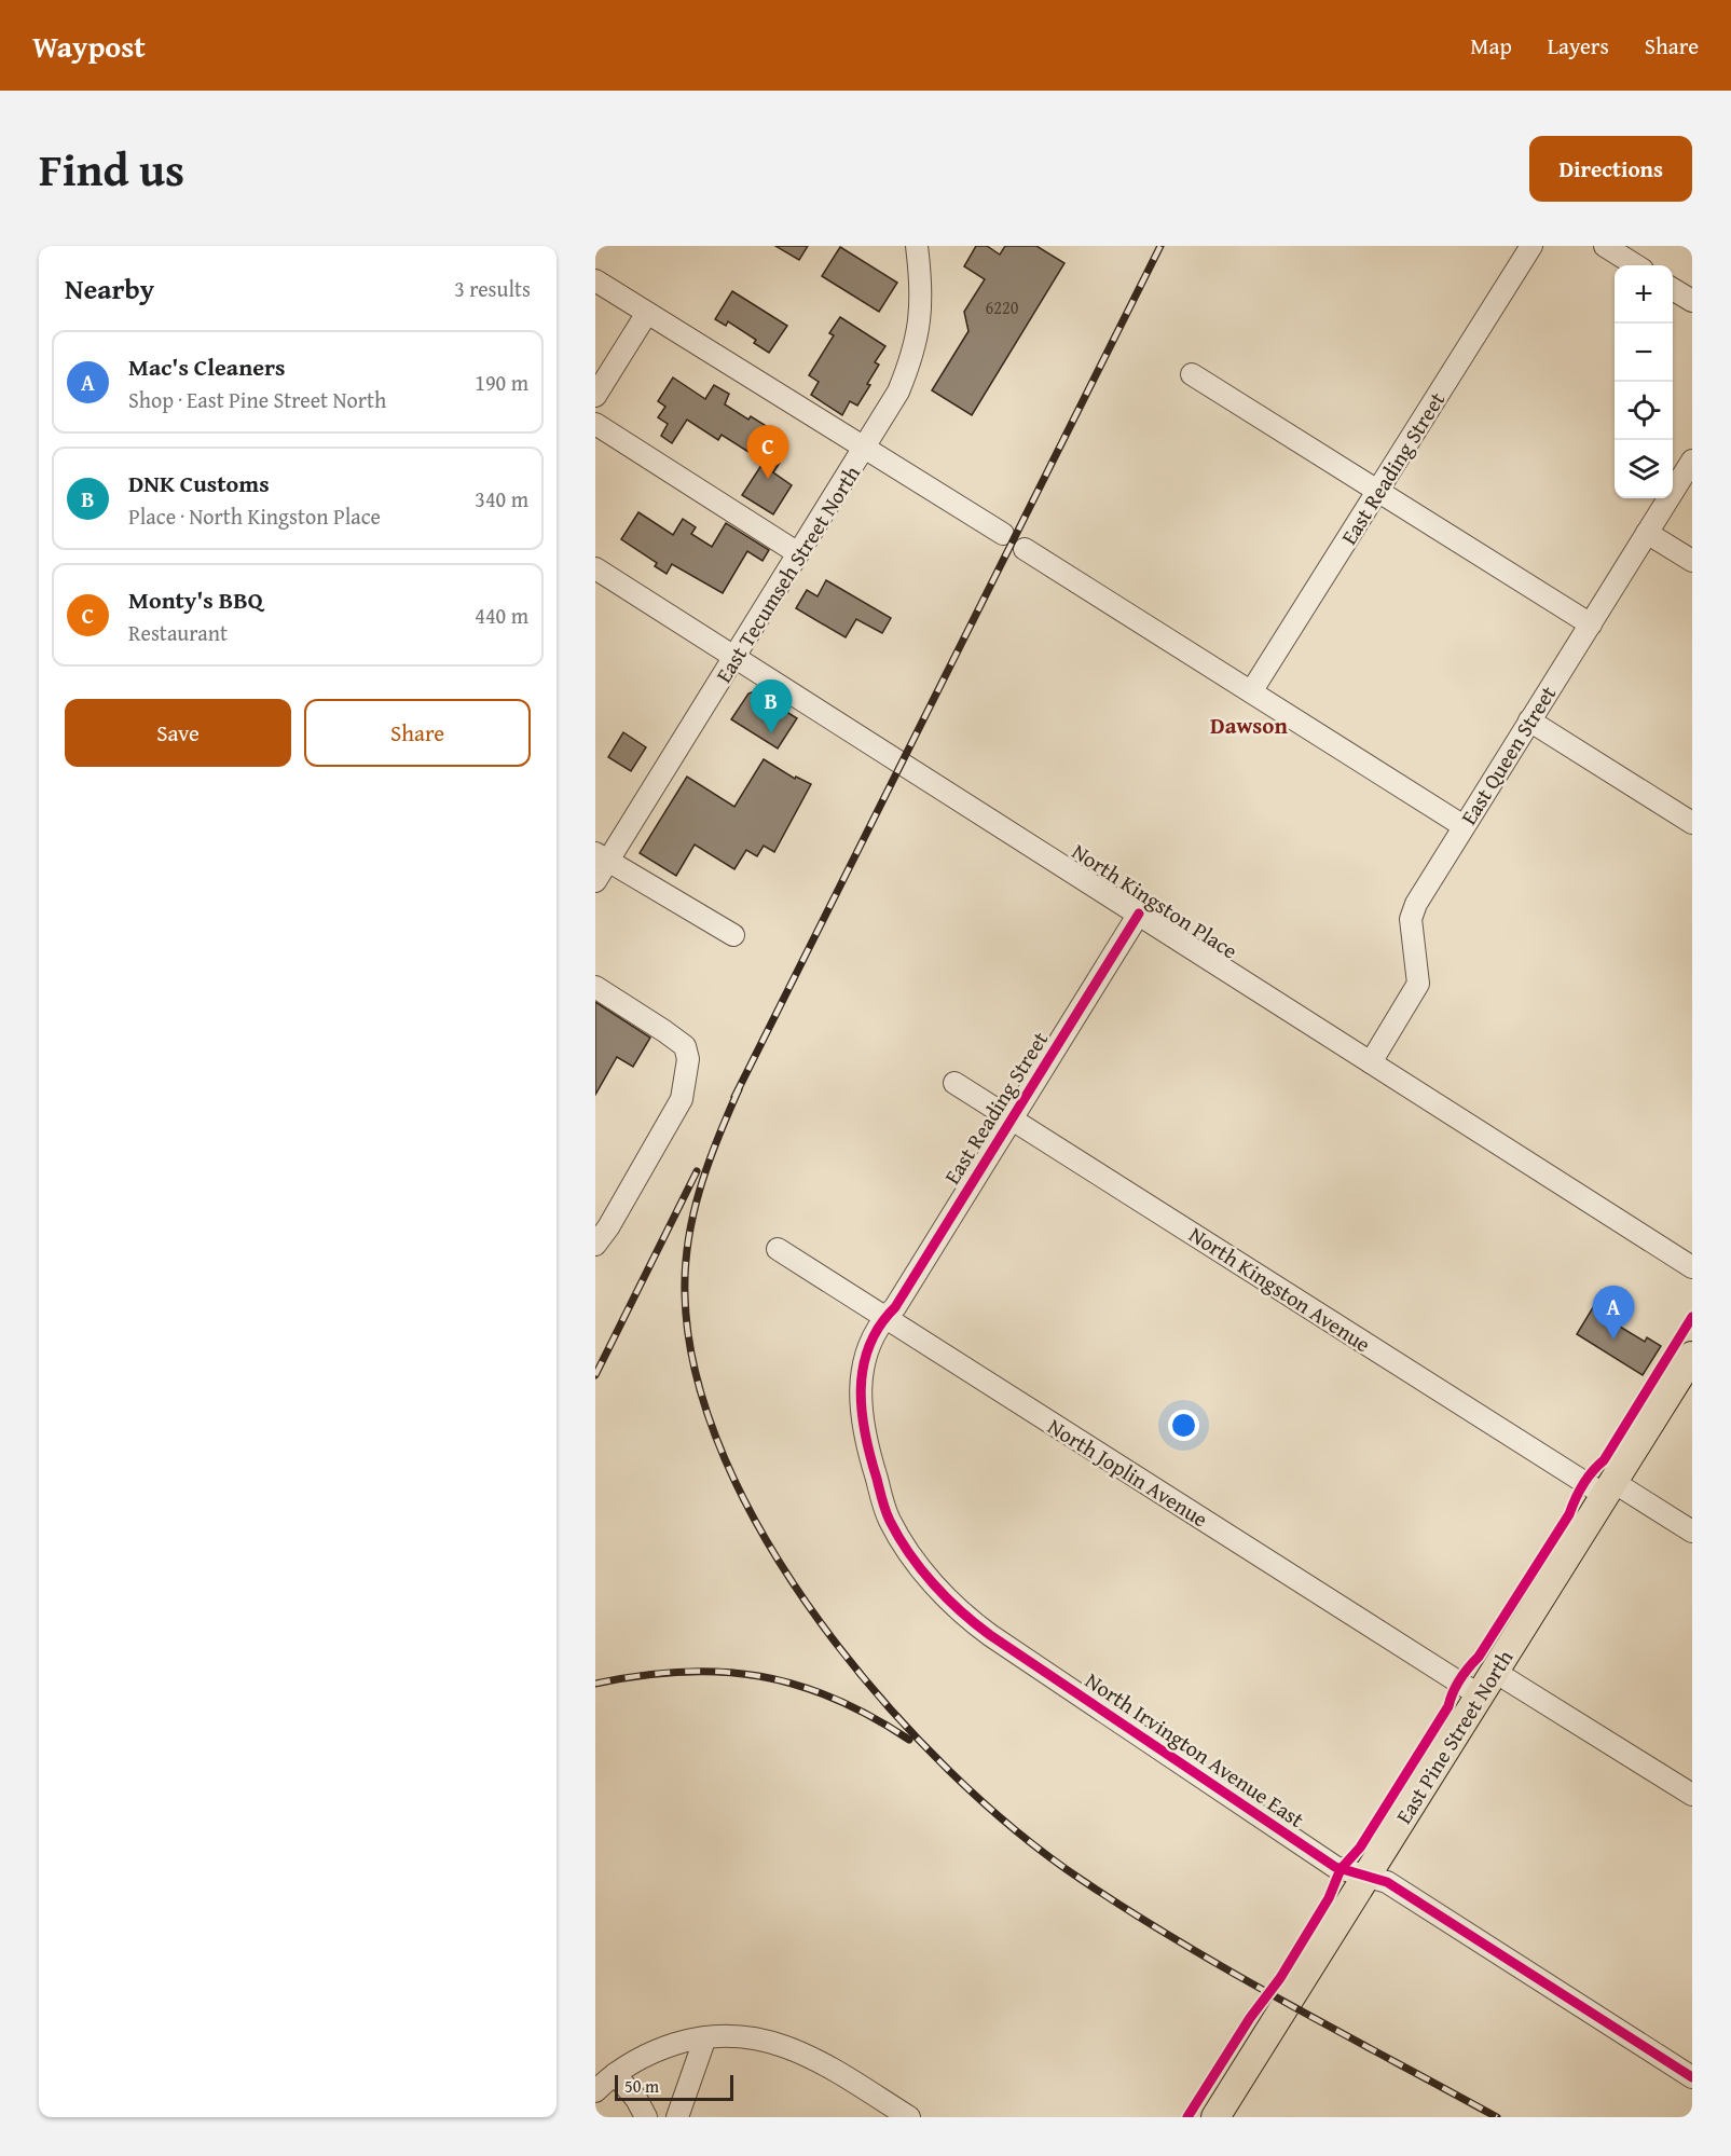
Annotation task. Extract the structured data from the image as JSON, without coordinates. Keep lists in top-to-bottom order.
{
  "streets": {
    "main road": ["East Pine Street North"],
    "street": [
      "East Reading Street",
      "East Tecumseh Street North",
      "East Queen Street",
      "North Kingston Place",
      "North Kingston Avenue",
      "North Joplin Avenue",
      "North Irvington Avenue East"
    ]
  },
  "crossings": [
    ["East Reading Street", "North Kingston Place"],
    ["East Reading Street", "North Kingston Avenue"],
    ["East Reading Street", "North Joplin Avenue"],
    ["East Reading Street", "North Irvington Avenue East"],
    ["East Tecumseh Street North", "North Kingston Place"],
    ["East Queen Street", "North Kingston Place"],
    ["North Kingston Avenue", "East Pine Street North"],
    ["North Joplin Avenue", "East Pine Street North"],
    ["North Joplin Avenue", "North Irvington Avenue East"],
    ["East Pine Street North", "North Irvington Avenue East"]
  ],
  "districts": ["Dawson"],
  "house_numbers": ["6220"],
  "scale_bar": "50 m",
  "page": {
    "header": "Waypost",
    "nav": ["Map", "Layers", "Share"],
    "title": "Find us",
    "buttons": [
      "Directions",
      ["Save", "Share"]
    ],
    "heading": ["Nearby", "3 results"],
    "map_buttons": ["+", "−"],
    "list": [
      {
        "mark": "A",
        "name": "Mac's Cleaners",
        "note": "Shop · East Pine Street North",
        "value": "190 m"
      },
      {
        "mark": "B",
        "name": "DNK Customs",
        "note": "Place · North Kingston Place",
        "value": "340 m"
      },
      {
        "mark": "C",
        "name": "Monty's BBQ",
        "note": "Restaurant",
        "value": "440 m"
      }
    ],
    "pins": ["C", "B", "A"],
    "scale": "50 m"
  }
}
